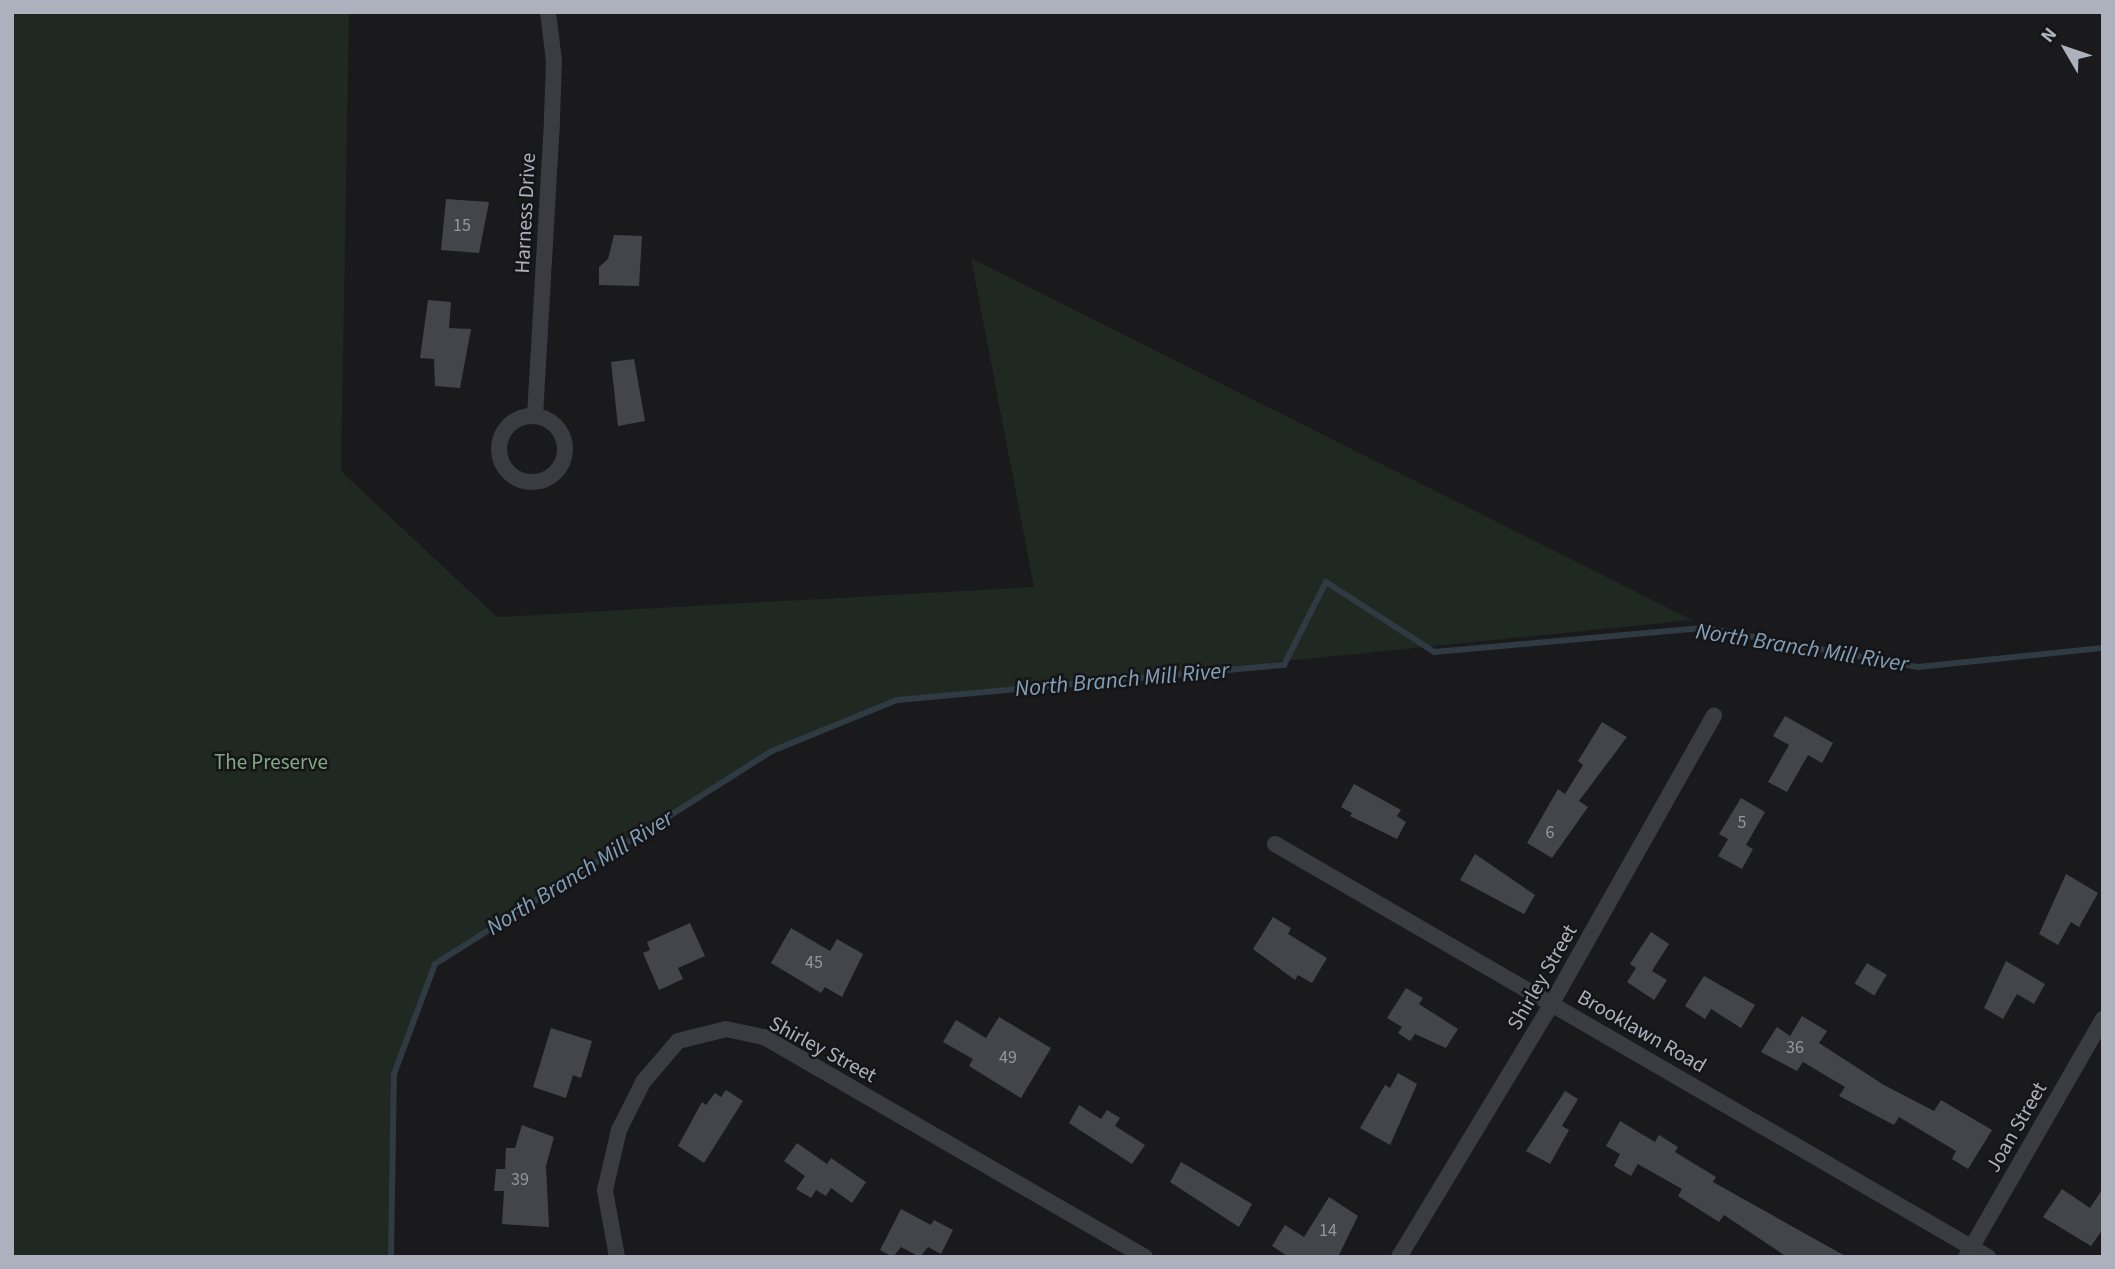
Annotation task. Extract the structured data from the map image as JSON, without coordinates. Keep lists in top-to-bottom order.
{
  "streets": {
    "street": [
      "Harness Drive",
      "Shirley Street",
      "Brooklawn Road",
      "Joan Street"
    ]
  },
  "crossings": [
    ["Shirley Street", "Brooklawn Road"],
    ["Brooklawn Road", "Joan Street"]
  ],
  "water": ["North Branch Mill River"],
  "parks": ["The Preserve"],
  "house_numbers": [
    "15",
    "5",
    "6",
    "45",
    "36",
    "49",
    "39",
    "14"
  ],
  "north": "top left"
}
